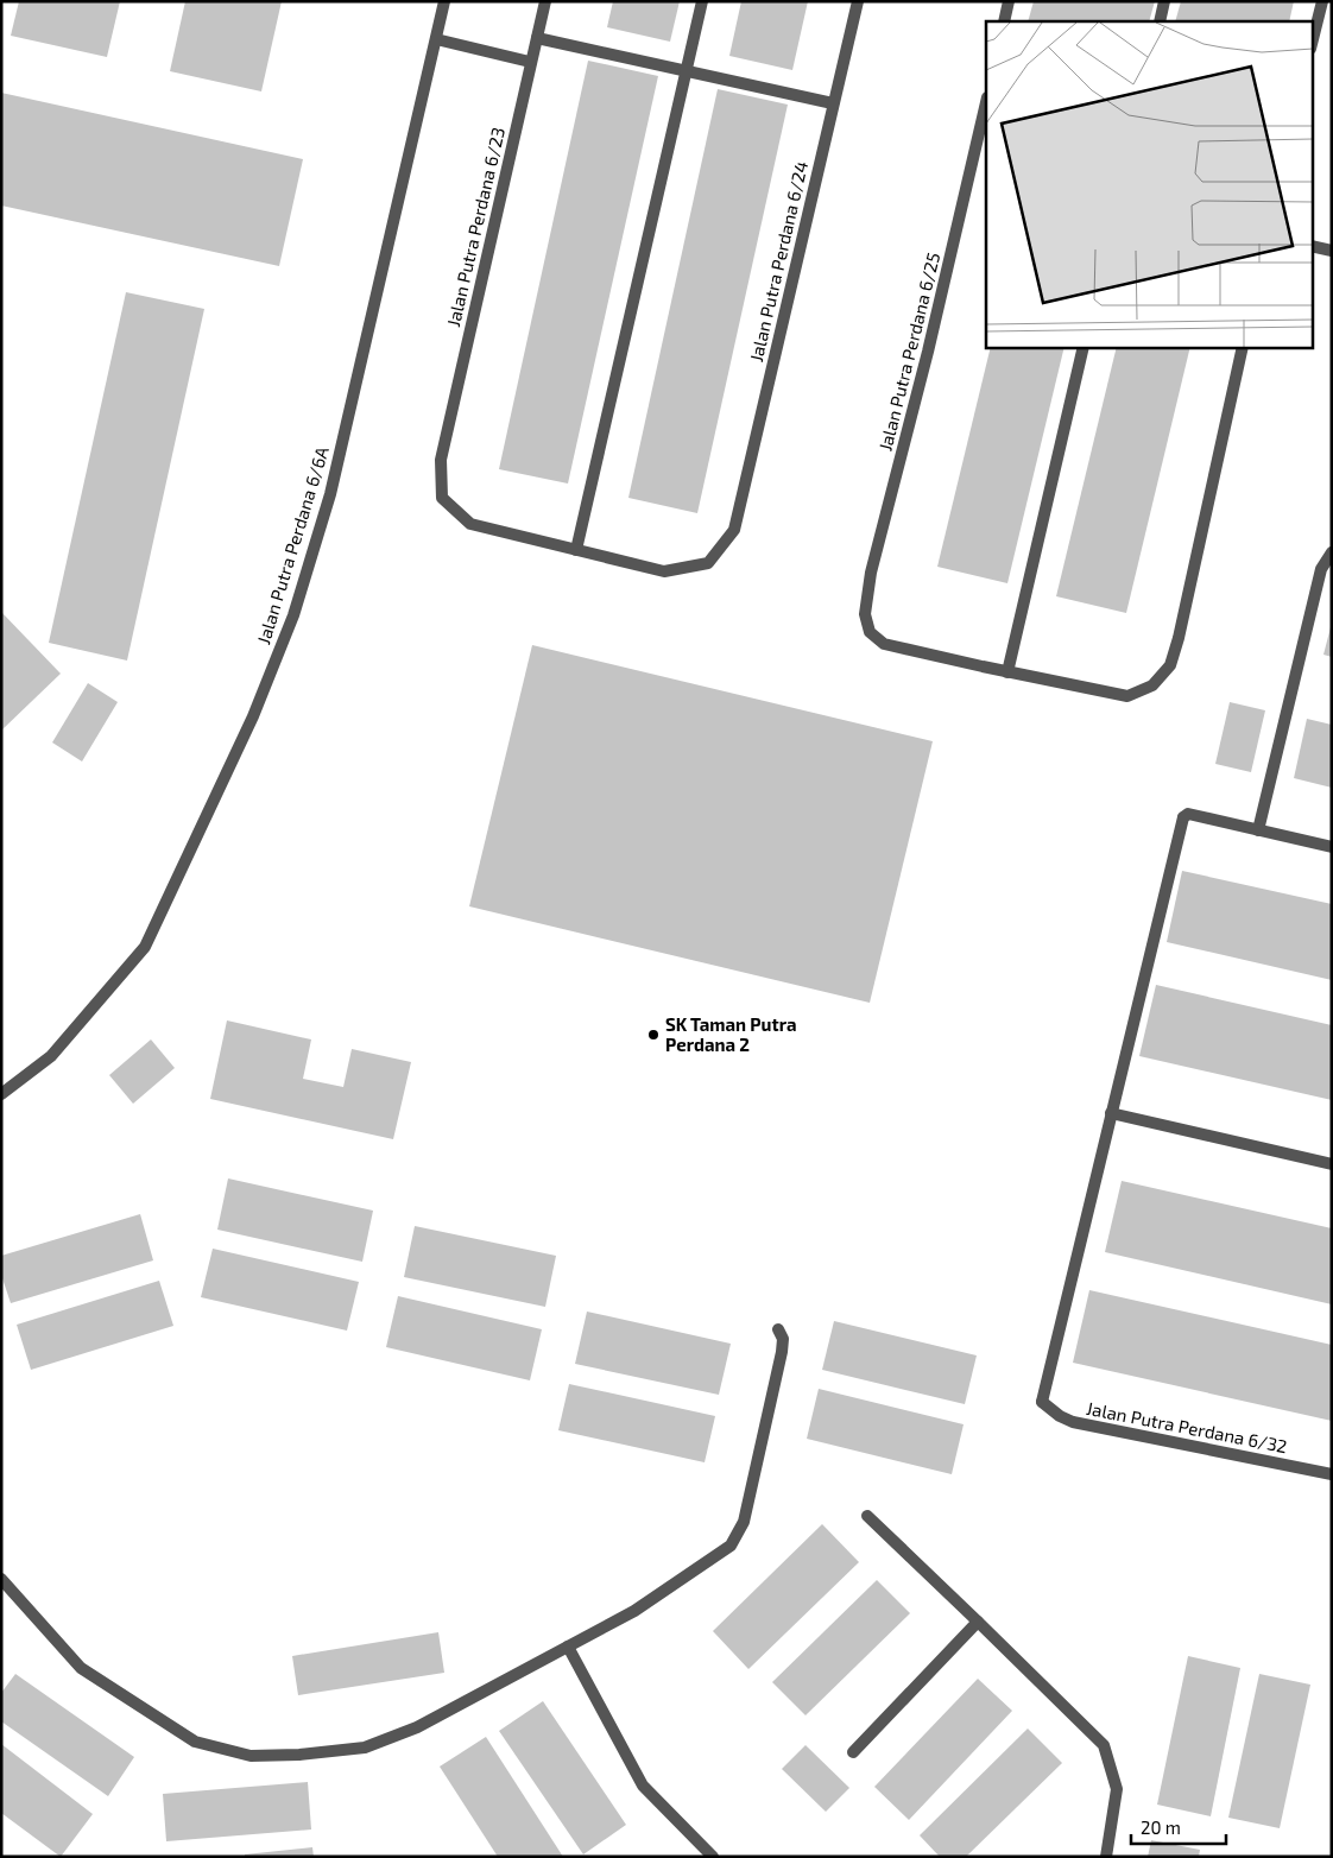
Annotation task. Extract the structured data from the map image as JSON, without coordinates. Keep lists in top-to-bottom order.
{
  "streets": {
    "street": [
      "Jalan Putra Perdana 6/23",
      "Jalan Putra Perdana 6/24",
      "Jalan Putra Perdana 6/25",
      "Jalan Putra Perdana 6/6A",
      "Jalan Putra Perdana 6/32"
    ]
  },
  "crossings": [
    ["Jalan Putra Perdana 6/23", "Jalan Putra Perdana 6/24"]
  ],
  "places": ["SK Taman Putra Perdana 2"],
  "scale_bar": "20 m"
}
